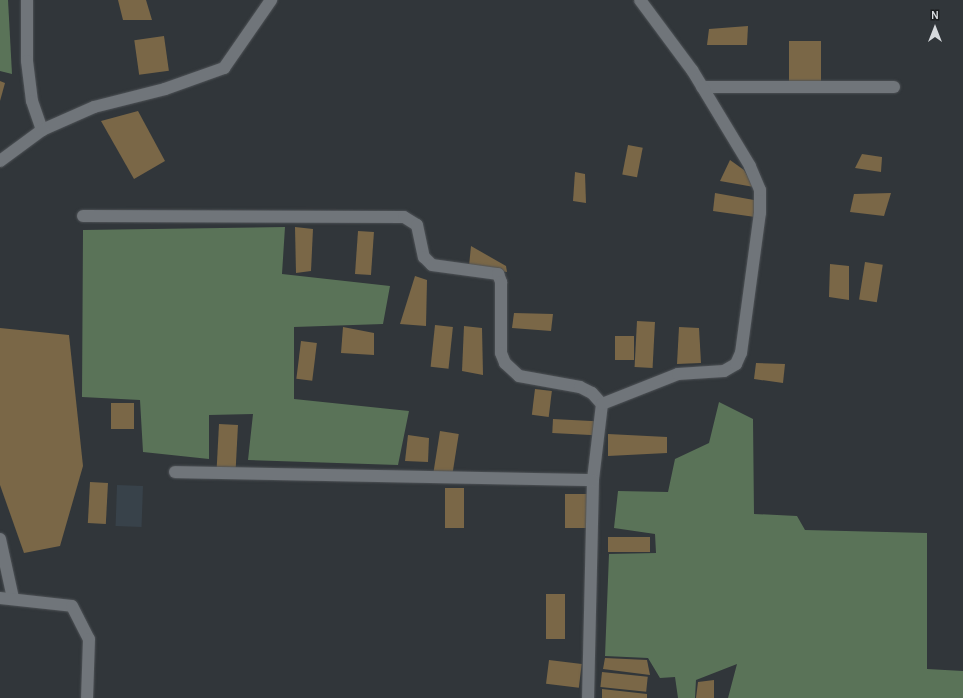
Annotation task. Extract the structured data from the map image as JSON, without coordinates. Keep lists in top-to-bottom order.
{
  "north": "top"
}
